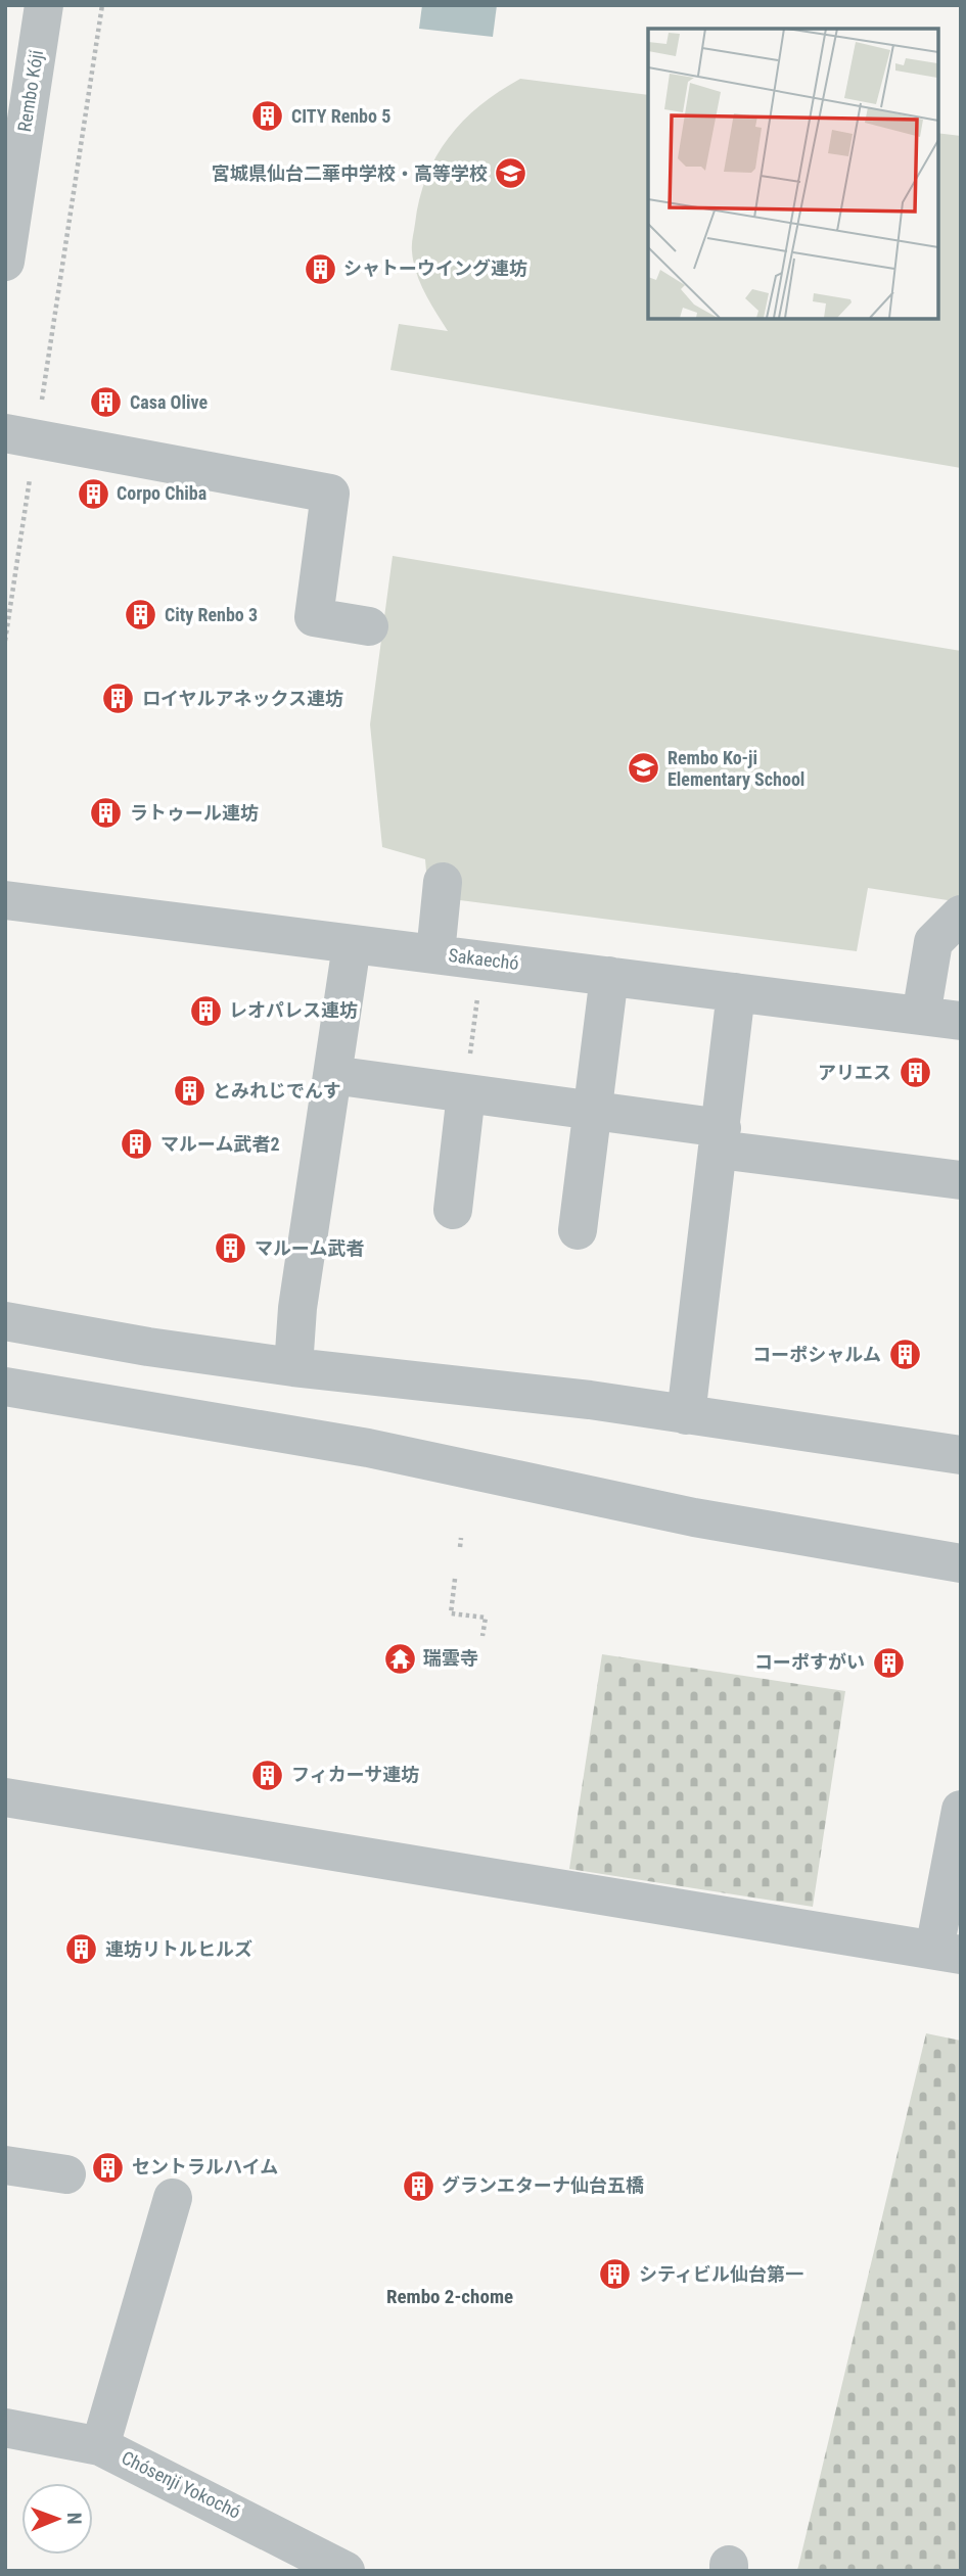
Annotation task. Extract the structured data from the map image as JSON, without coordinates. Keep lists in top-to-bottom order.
{
  "streets": {
    "street": ["Rembo Kóji", "Sakaechó", "Chósenji Yokochó"]
  },
  "districts": ["Rembo 2-chome"],
  "places": {
    "building": [
      "CITY Renbo 5",
      "シャトーウイング連坊",
      "Casa Olive",
      "Corpo Chiba",
      "City Renbo 3",
      "ロイヤルアネックス連坊",
      "ラトゥール連坊",
      "レオパレス連坊",
      "アリエス",
      "とみれじでんす",
      "マルーム武者2",
      "マルーム武者",
      "コーポシャルム",
      "コーポすがい",
      "フィカーサ連坊",
      "連坊リトルヒルズ",
      "セントラルハイム",
      "グランエターナ仙台五橋",
      "シティビル仙台第一"
    ],
    "school or university": ["宮城県仙台二華中学校・高等学校", "Rembo Ko-ji Elementary School"],
    "temple": ["瑞雲寺"]
  },
  "north": "right"
}
